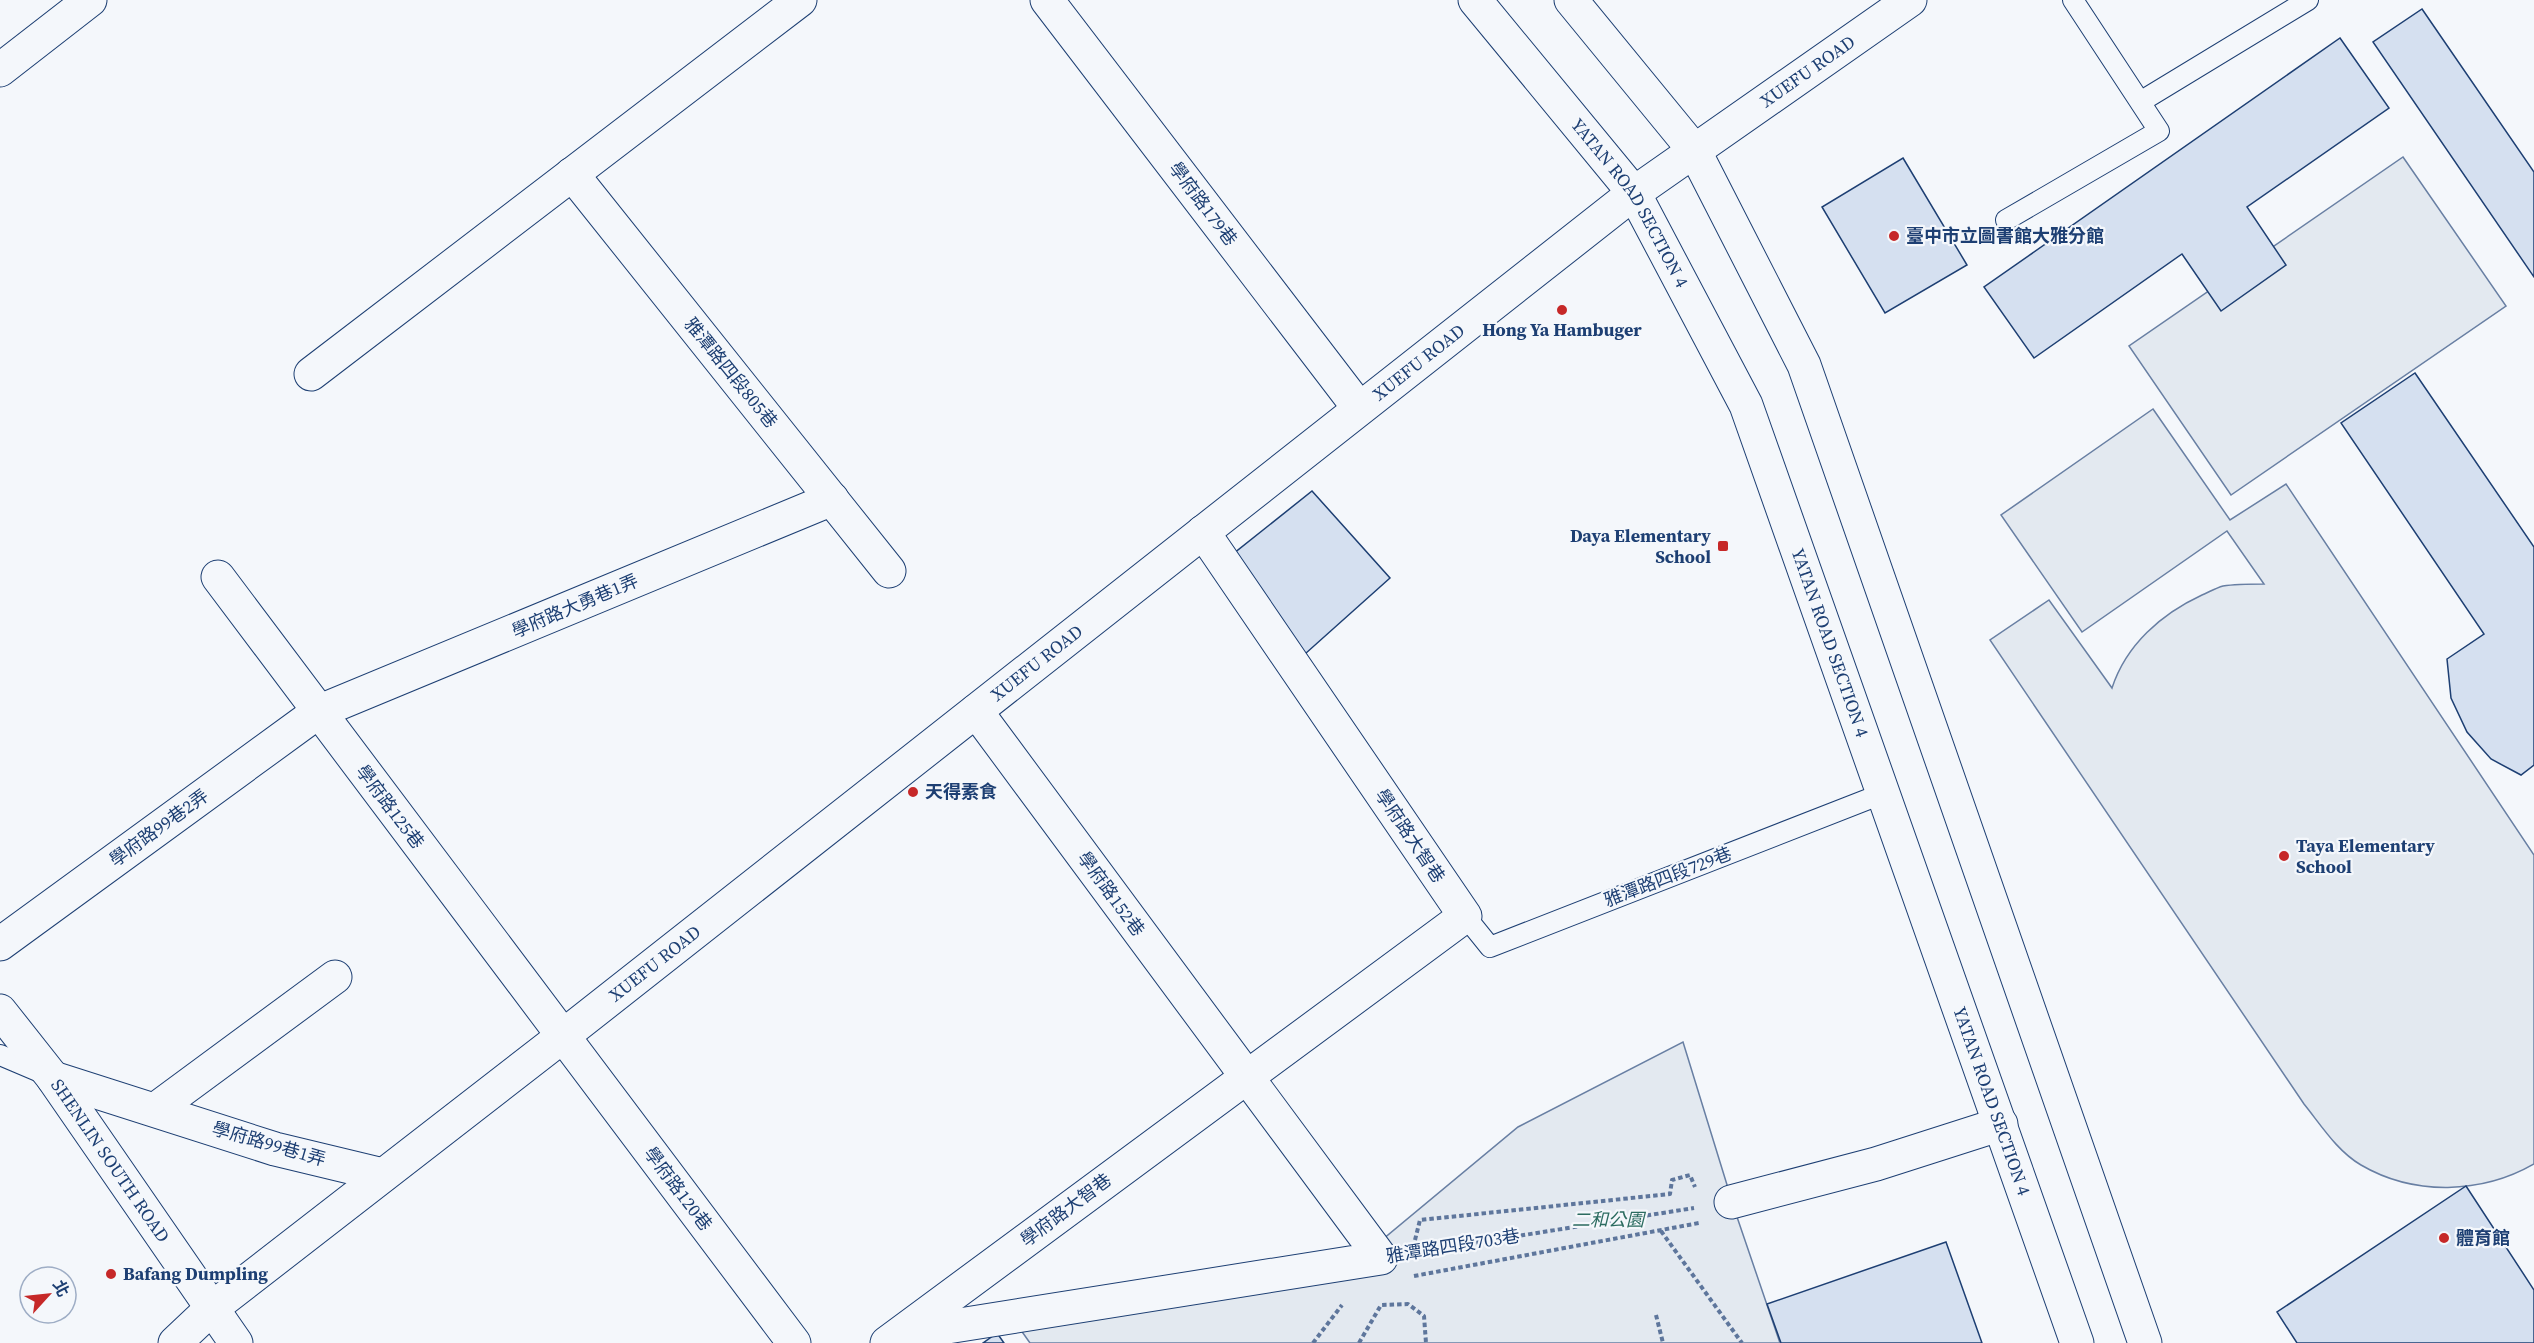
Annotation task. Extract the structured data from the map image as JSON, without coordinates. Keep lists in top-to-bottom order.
{
  "streets": {
    "street": [
      "XUEFU ROAD",
      "學府路179巷",
      "YATAN ROAD SECTION 4",
      "雅潭路四段805巷",
      "學府路大勇巷1弄",
      "學府路125巷",
      "學府路99巷2弄",
      "學府路大智巷",
      "學府路152巷",
      "學府路99巷1弄",
      "SHENLIN SOUTH ROAD",
      "學府路120巷",
      "雅潭路四段703巷"
    ],
    "lane": ["雅潭路四段729巷"]
  },
  "crossings": [
    ["XUEFU ROAD", "學府路179巷"],
    ["XUEFU ROAD", "YATAN ROAD SECTION 4"],
    ["XUEFU ROAD", "學府路125巷"],
    ["XUEFU ROAD", "學府路大智巷"],
    ["XUEFU ROAD", "學府路152巷"],
    ["XUEFU ROAD", "學府路99巷1弄"],
    ["XUEFU ROAD", "SHENLIN SOUTH ROAD"],
    ["XUEFU ROAD", "學府路120巷"],
    ["YATAN ROAD SECTION 4", "雅潭路四段729巷"],
    ["雅潭路四段805巷", "學府路大勇巷1弄"],
    ["學府路大勇巷1弄", "學府路125巷"],
    ["學府路大勇巷1弄", "學府路99巷2弄"],
    ["學府路125巷", "學府路99巷2弄"],
    ["學府路125巷", "學府路120巷"],
    ["學府路大智巷", "雅潭路四段729巷"],
    ["學府路大智巷", "學府路152巷"],
    ["學府路大智巷", "雅潭路四段703巷"],
    ["學府路99巷1弄", "SHENLIN SOUTH ROAD"]
  ],
  "parks": ["二和公園"],
  "places": {
    "other": [
      "臺中市立圖書館大雅分館",
      "Hong Ya Hambuger",
      "天得素食",
      "Taya Elementary School",
      "體育館",
      "Bafang Dumpling"
    ],
    "transit": ["Daya Elementary School"]
  },
  "north": "top right"
}
